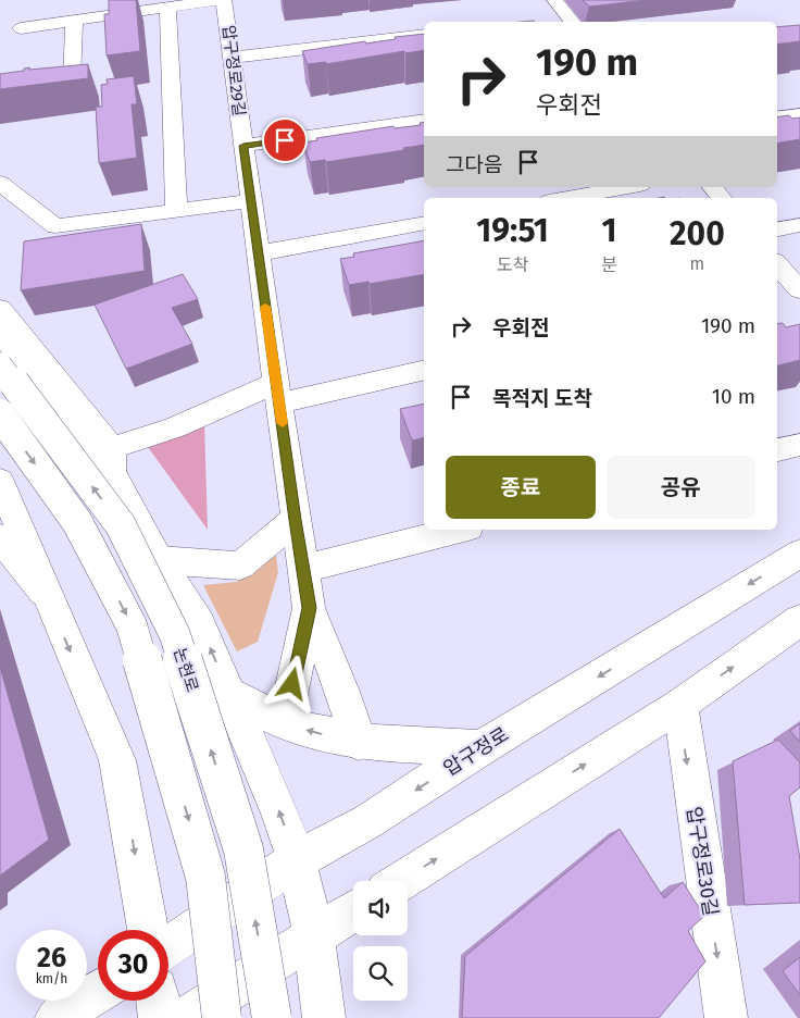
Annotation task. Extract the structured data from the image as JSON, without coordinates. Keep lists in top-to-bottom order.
{
  "streets": {
    "main road": [
      "압구정로29길",
      "논현로",
      "압구정로",
      "압구정로30길"
    ]
  },
  "crossings": [
    ["논현로", "압구정로"]
  ],
  "one_way": ["압구정로30길"],
  "page": {
    "turn": ["190 m", "우회전"],
    "then": "그다음",
    "eta": [
      "19:51",
      "도착",
      "1",
      "분",
      "200",
      "m"
    ],
    "list": [
      {
        "name": "우회전",
        "value": "190 m"
      },
      {
        "name": "목적지 도착",
        "value": "10 m"
      }
    ],
    "buttons": ["종료", "공유"],
    "speed": "26 km/h",
    "limit": "30"
  }
}
